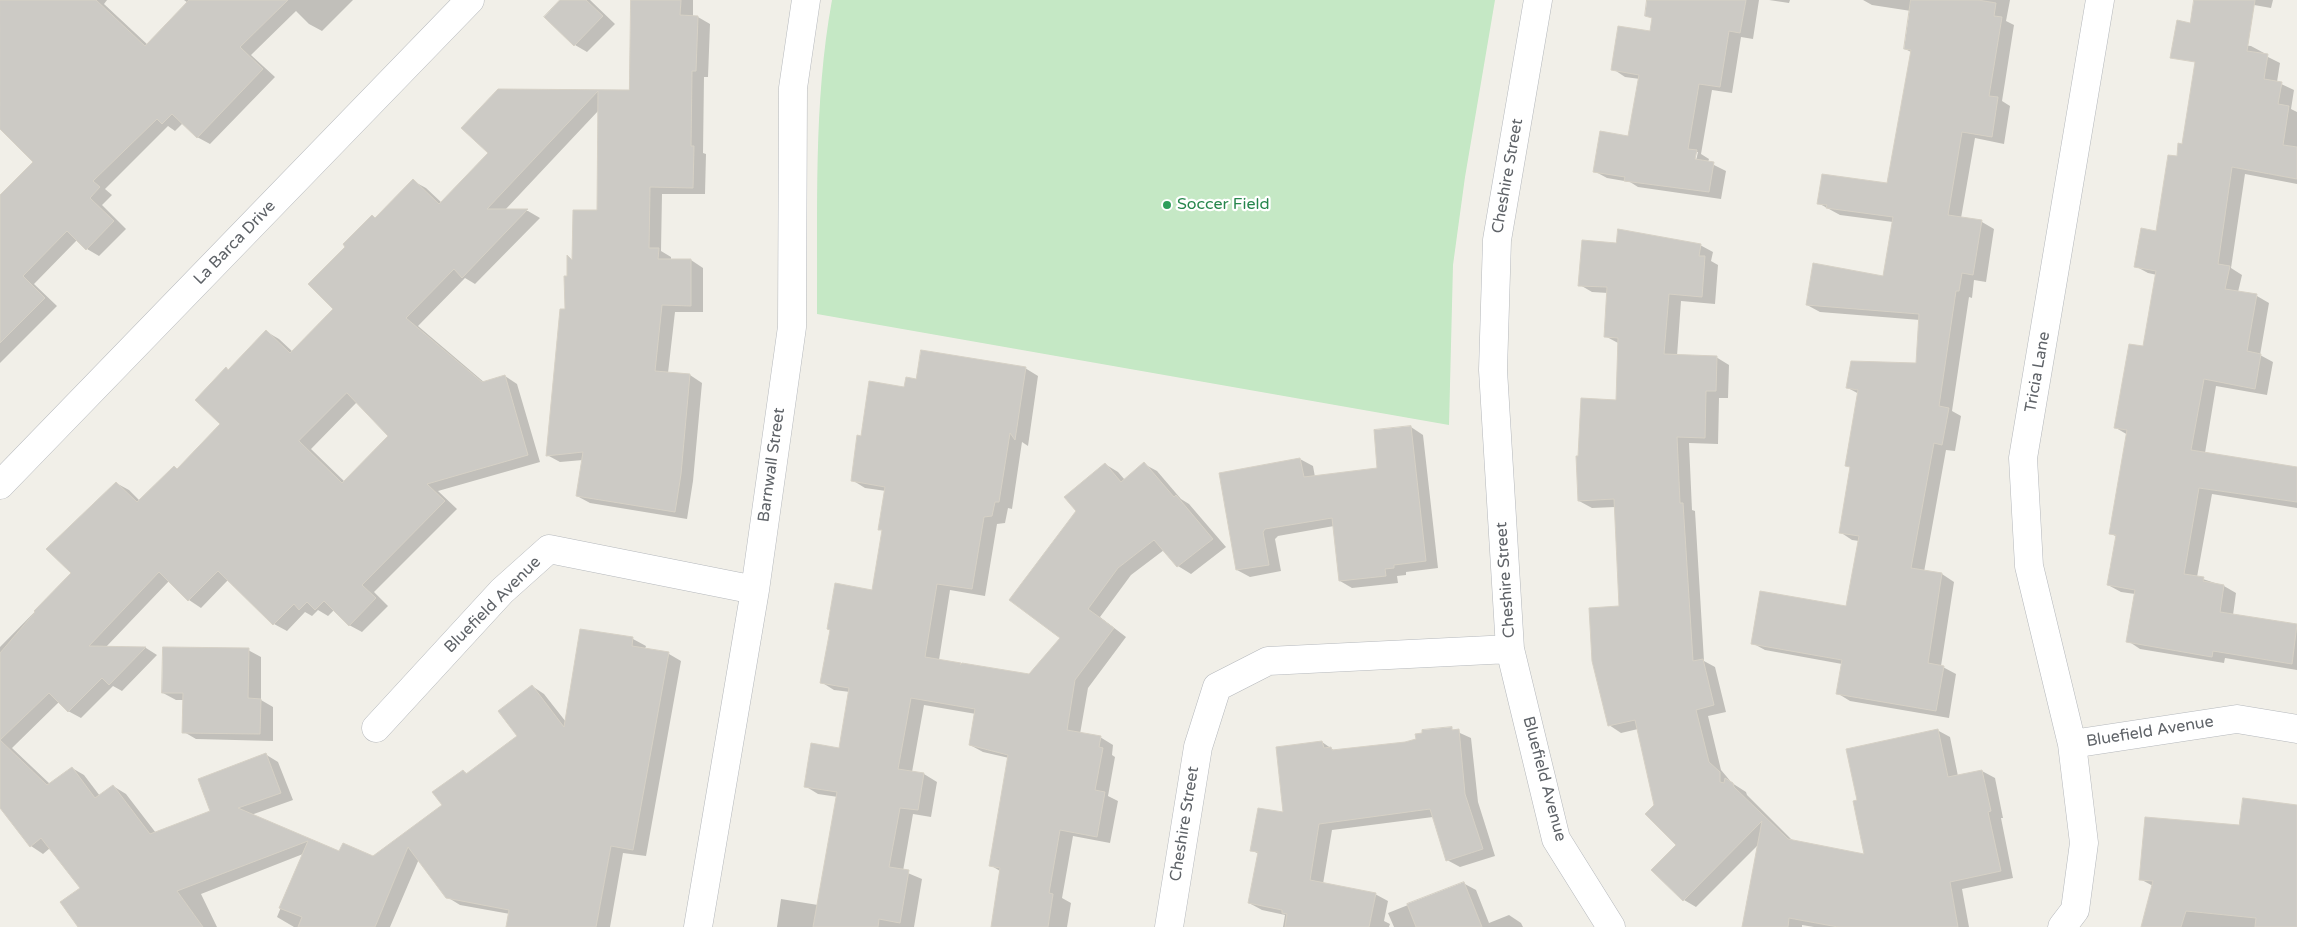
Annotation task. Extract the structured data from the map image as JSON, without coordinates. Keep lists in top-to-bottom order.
{
  "streets": {
    "street": [
      "Cheshire Street",
      "La Barca Drive",
      "Tricia Lane",
      "Barnwall Street",
      "Bluefield Avenue"
    ]
  },
  "crossings": [
    ["Cheshire Street", "Bluefield Avenue"],
    ["Tricia Lane", "Bluefield Avenue"],
    ["Barnwall Street", "Bluefield Avenue"]
  ],
  "places": ["Soccer Field"]
}
